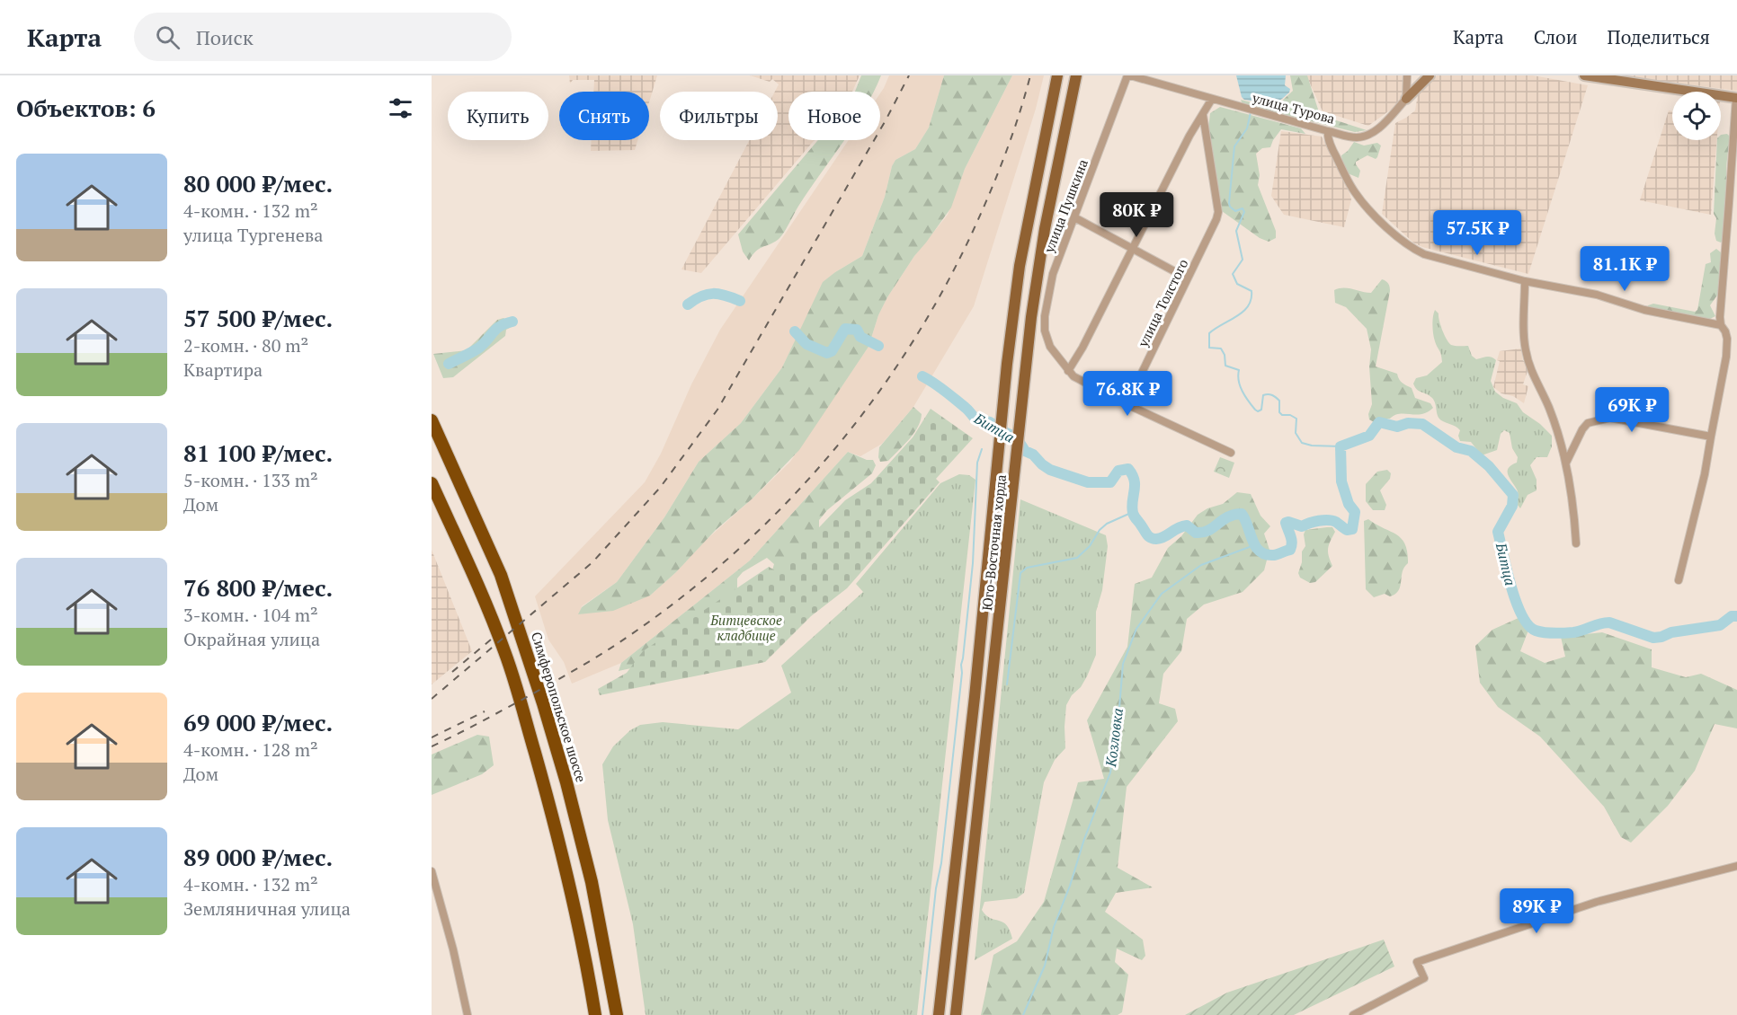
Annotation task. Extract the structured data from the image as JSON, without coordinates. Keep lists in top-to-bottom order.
{
  "streets": {
    "highway": ["Симферопольское шоссе"],
    "main road": ["Юго-Восточная хорда"],
    "street": ["улица Турова", "улица Пушкина", "улица Толстого"]
  },
  "crossings": [
    ["улица Турова", "улица Пушкина"]
  ],
  "water": ["Битца", "Козловка"],
  "parks": ["Битцевское кладбище"],
  "page": {
    "header": "Карта",
    "search": "Поиск",
    "nav": ["Карта", "Слои", "Поделиться"],
    "heading": "Объектов: 6",
    "chip": [
      "Купить",
      "Снять",
      "Фильтры",
      "Новое"
    ],
    "list": [
      {
        "name": "80 000 ₽/мес.",
        "note": "4-комн. · 132 m² · улица Тургенева"
      },
      {
        "name": "57 500 ₽/мес.",
        "note": "2-комн. · 80 m² · Квартира"
      },
      {
        "name": "81 100 ₽/мес.",
        "note": "5-комн. · 133 m² · Дом"
      },
      {
        "name": "76 800 ₽/мес.",
        "note": "3-комн. · 104 m² · Окрайная улица"
      },
      {
        "name": "69 000 ₽/мес.",
        "note": "4-комн. · 128 m² · Дом"
      },
      {
        "name": "89 000 ₽/мес.",
        "note": "4-комн. · 132 m² · Земляничная улица"
      }
    ],
    "price": [
      "80K ₽",
      "57.5K ₽",
      "81.1K ₽",
      "76.8K ₽",
      "69K ₽",
      "89K ₽"
    ]
  }
}
